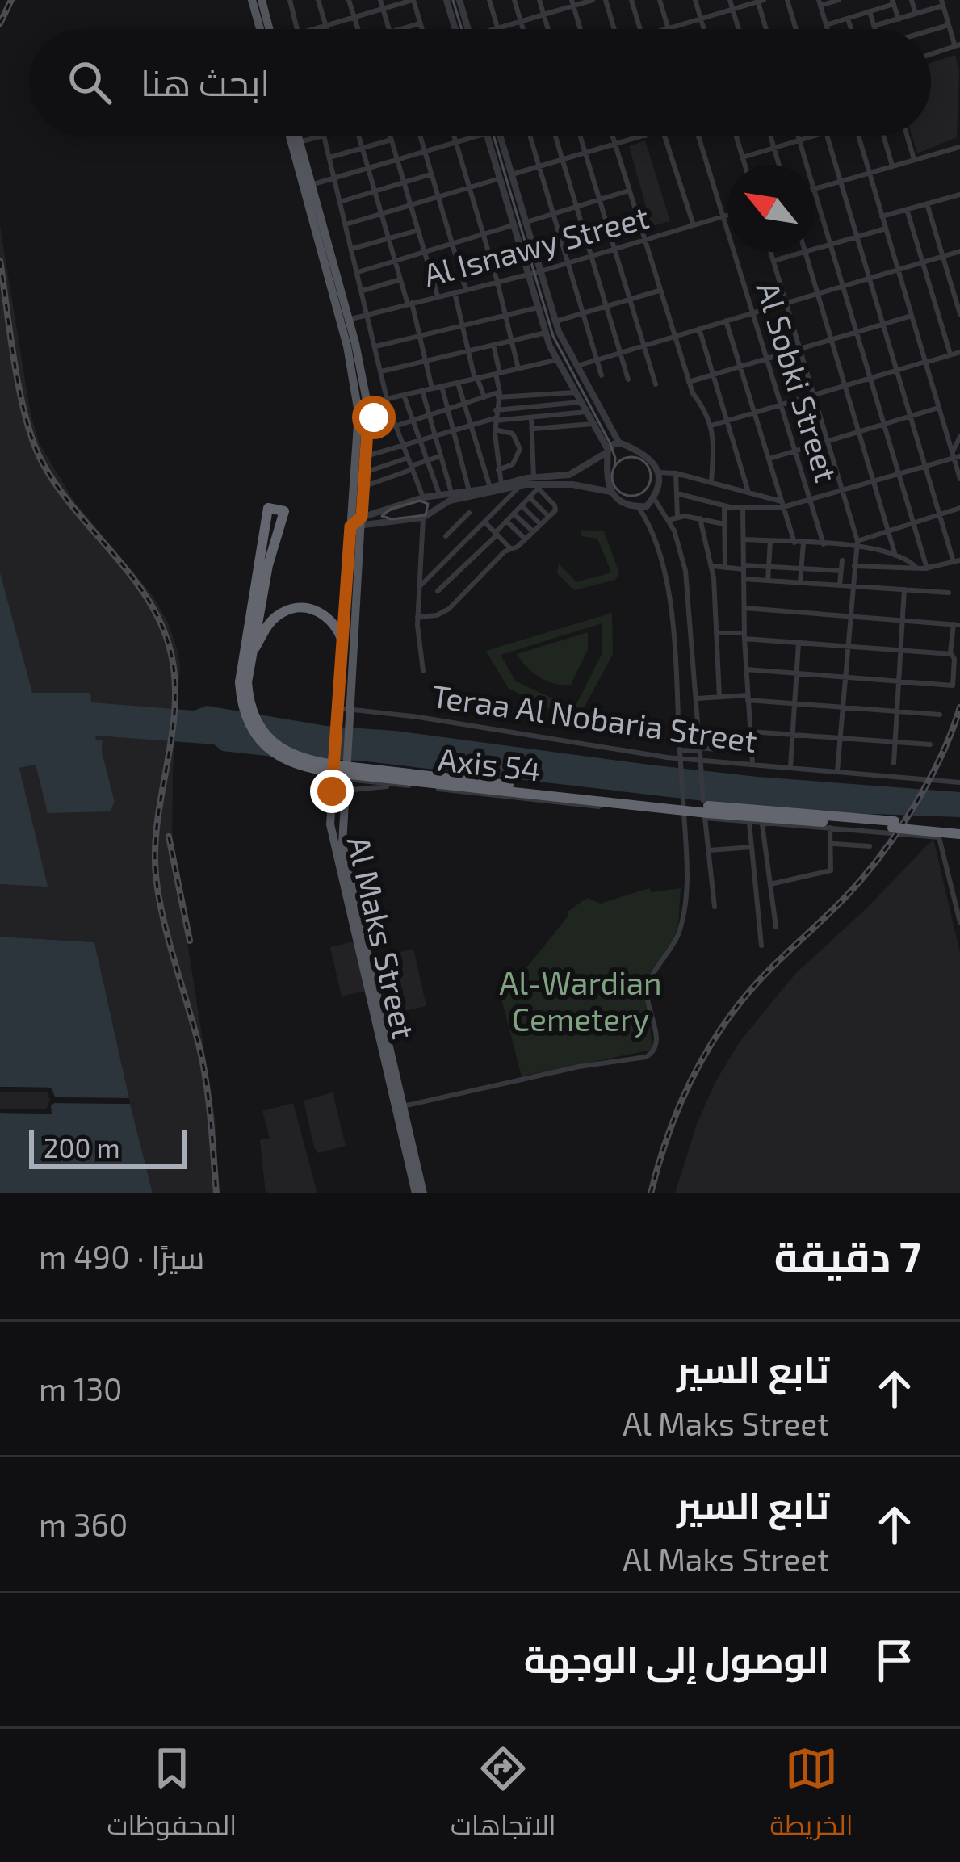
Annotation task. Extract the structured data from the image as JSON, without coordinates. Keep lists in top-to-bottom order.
{
  "streets": {
    "highway": ["Axis 54"],
    "main road": ["Al Maks Street"],
    "street": ["Al Isnawy Street", "Al Sobki Street", "Teraa Al Nobaria Street"]
  },
  "crossings": [
    ["Al Isnawy Street", "Al Sobki Street"],
    ["Al Isnawy Street", "Al Maks Street"],
    ["Teraa Al Nobaria Street", "Al Maks Street"],
    ["Axis 54", "Al Maks Street"]
  ],
  "parks": ["Al-Wardian Cemetery"],
  "scale_bar": "200 m",
  "north": "top left",
  "page": {
    "search": "ابحث هنا",
    "scale": "200 m",
    "heading": ["7 دقيقة", "سيرًا · 490 m"],
    "list": [
      ["تابع السير", "Al Maks Street", "130 m"],
      ["تابع السير", "Al Maks Street", "360 m"],
      "الوصول إلى الوجهة"
    ],
    "nav": ["الخريطة", "الاتجاهات", "المحفوظات"]
  }
}
